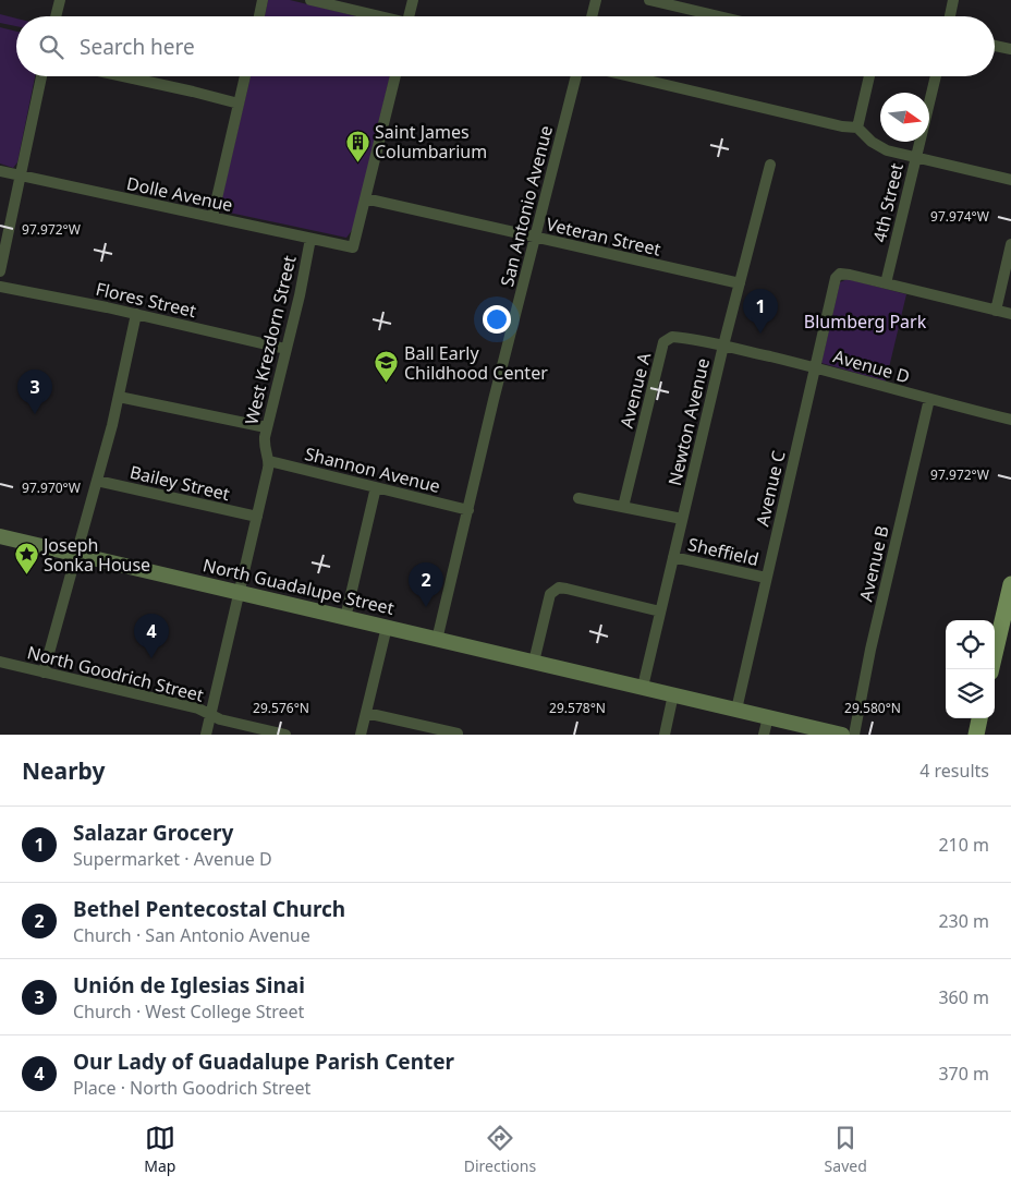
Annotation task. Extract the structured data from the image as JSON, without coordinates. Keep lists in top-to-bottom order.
{
  "streets": {
    "street": [
      "Dolle Avenue",
      "4th Street",
      "San Antonio Avenue",
      "Veteran Street",
      "Flores Street",
      "West Krezdorn Street",
      "Avenue D",
      "Avenue A",
      "Newton Avenue",
      "Shannon Avenue",
      "Bailey Street",
      "Avenue C",
      "Sheffield",
      "Avenue B",
      "North Guadalupe Street",
      "North Goodrich Street"
    ]
  },
  "crossings": [
    ["Dolle Avenue", "Veteran Street"],
    ["Dolle Avenue", "West Krezdorn Street"],
    ["4th Street", "Avenue C"],
    ["San Antonio Avenue", "Veteran Street"],
    ["San Antonio Avenue", "Shannon Avenue"],
    ["San Antonio Avenue", "North Guadalupe Street"],
    ["Veteran Street", "Newton Avenue"],
    ["Flores Street", "West Krezdorn Street"],
    ["West Krezdorn Street", "Shannon Avenue"],
    ["West Krezdorn Street", "Bailey Street"],
    ["West Krezdorn Street", "North Guadalupe Street"],
    ["West Krezdorn Street", "North Goodrich Street"],
    ["Avenue D", "Avenue A"],
    ["Avenue D", "Newton Avenue"],
    ["Avenue D", "Avenue C"],
    ["Avenue D", "Avenue B"],
    ["Avenue A", "Newton Avenue"],
    ["Newton Avenue", "Sheffield"],
    ["Newton Avenue", "North Guadalupe Street"],
    ["Avenue C", "Sheffield"],
    ["Avenue C", "North Guadalupe Street"]
  ],
  "parks": ["Blumberg Park"],
  "places": {
    "building": ["Saint James Columbarium"],
    "school or university": ["Ball Early Childhood Center"],
    "place": ["Joseph Sonka House"]
  },
  "north": "right",
  "page": {
    "search": "Search here",
    "pins": [
      "1",
      "3",
      "2",
      "4"
    ],
    "heading": ["Nearby", "4 results"],
    "list": [
      {
        "mark": "1",
        "name": "Salazar Grocery",
        "note": "Supermarket · Avenue D",
        "value": "210 m"
      },
      {
        "mark": "2",
        "name": "Bethel Pentecostal Church",
        "note": "Church · San Antonio Avenue",
        "value": "230 m"
      },
      {
        "mark": "3",
        "name": "Unión de Iglesias Sinai",
        "note": "Church · West College Street",
        "value": "360 m"
      },
      {
        "mark": "4",
        "name": "Our Lady of Guadalupe Parish Center",
        "note": "Place · North Goodrich Street",
        "value": "370 m"
      }
    ],
    "nav": ["Map", "Directions", "Saved"]
  },
  "coordinates": [
    "97.974°W",
    "97.972°W",
    "97.970°W",
    "29.576°N",
    "29.578°N",
    "29.580°N"
  ]
}
